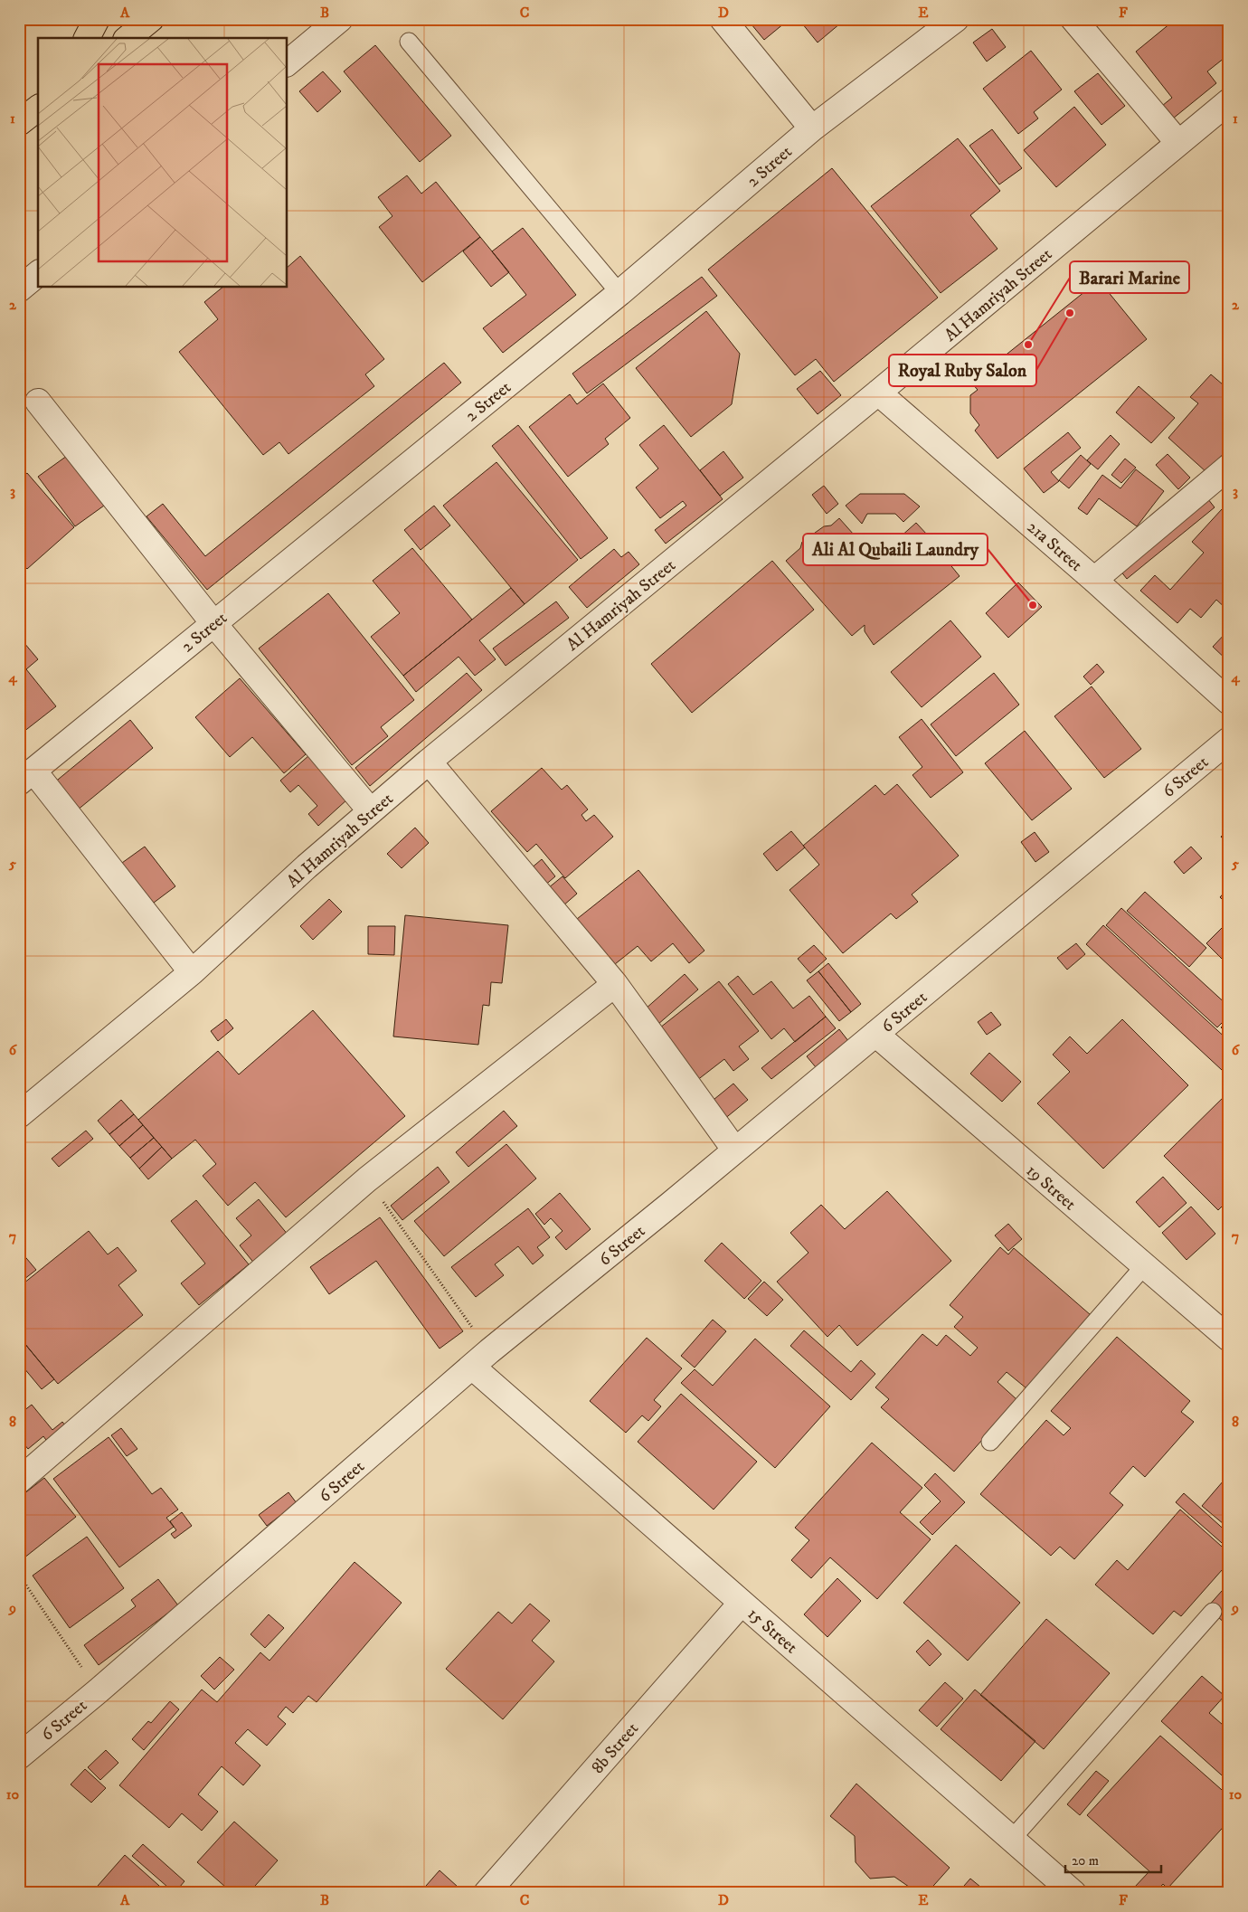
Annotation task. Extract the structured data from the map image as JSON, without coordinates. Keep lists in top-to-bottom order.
{
  "streets": {
    "street": [
      "2 Street",
      "Al Hamriyah Street",
      "21a Street",
      "6 Street",
      "19 Street",
      "15 Street",
      "8b Street"
    ]
  },
  "crossings": [
    ["Al Hamriyah Street", "21a Street"],
    ["6 Street", "19 Street"],
    ["6 Street", "15 Street"],
    ["15 Street", "8b Street"]
  ],
  "places": ["Royal Ruby Salon", "Barari Marine", "Ali Al Qubaili Laundry"],
  "scale_bar": "20 m",
  "grid": {
    "columns": [
      "A",
      "B",
      "C",
      "D",
      "E",
      "F"
    ],
    "rows": [
      "1",
      "2",
      "3",
      "4",
      "5",
      "6",
      "7",
      "8",
      "9",
      "10"
    ]
  }
}
